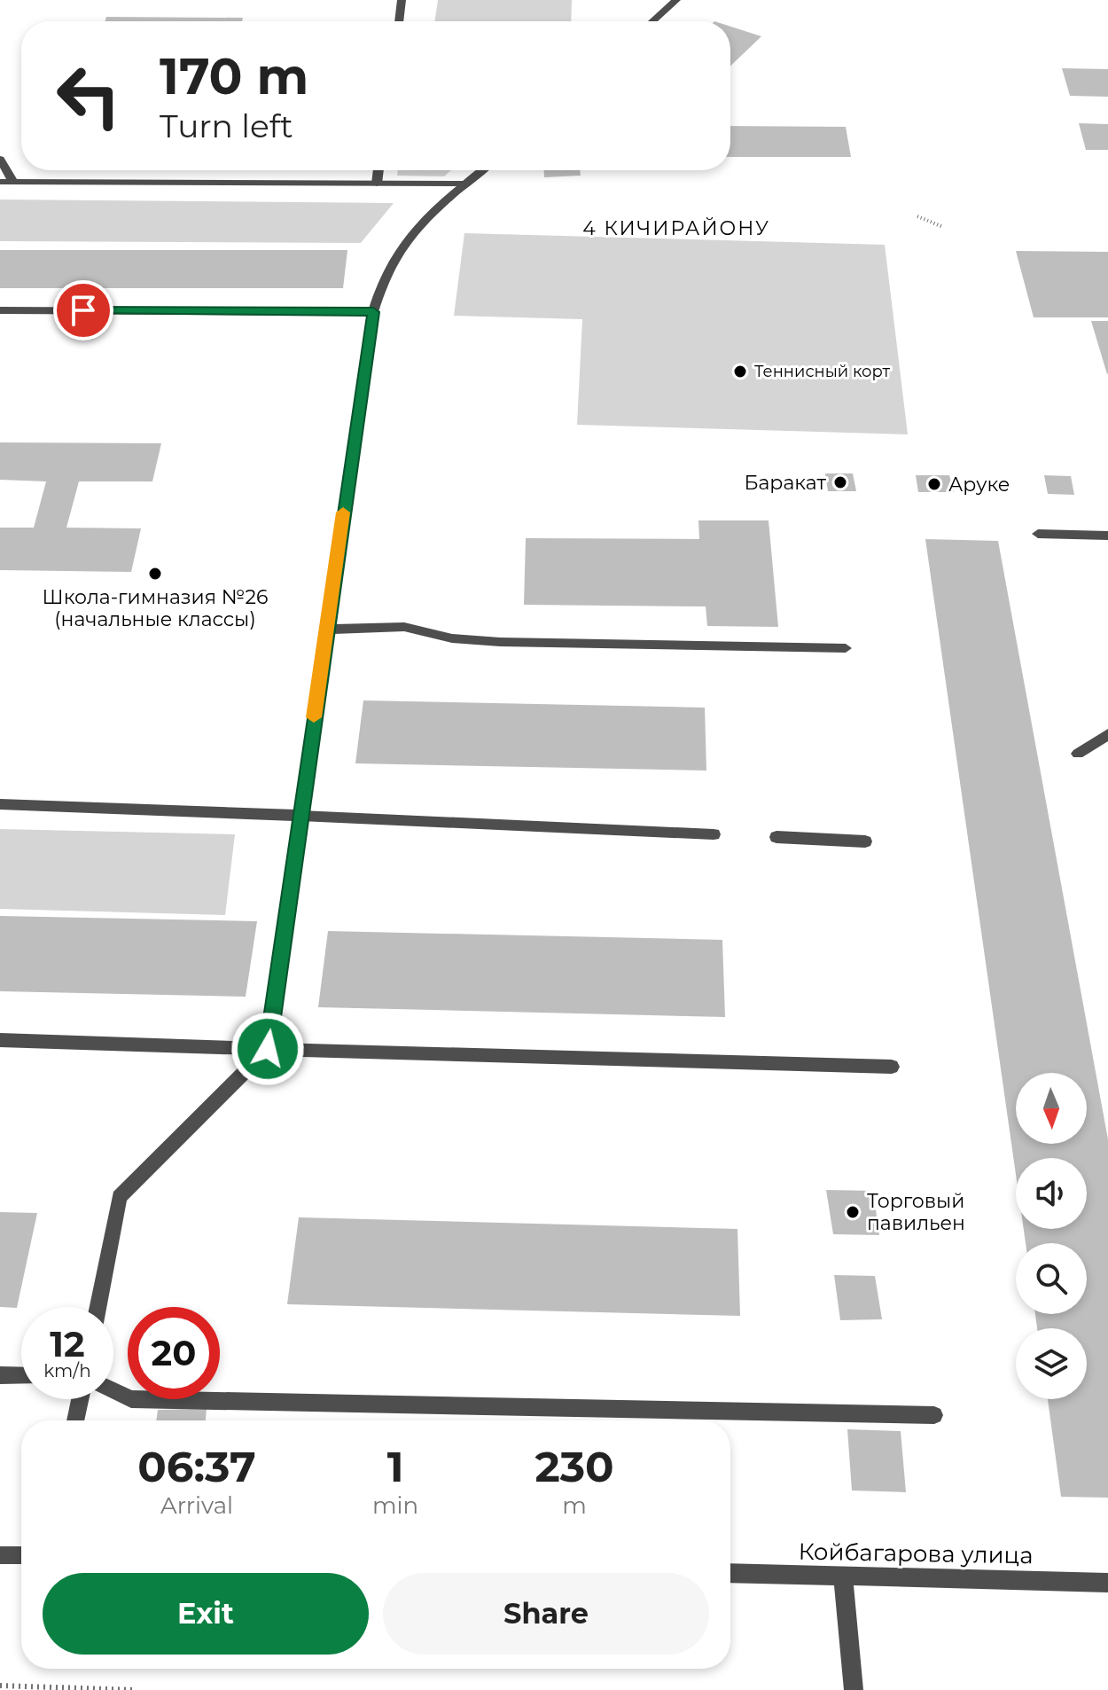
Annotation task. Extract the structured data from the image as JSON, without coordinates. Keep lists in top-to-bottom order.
{
  "streets": {
    "street": ["Койбагарова улица"]
  },
  "districts": ["4 КИЧИРАЙОНУ"],
  "places": [
    "Теннисный корт",
    "Баракат",
    "Аруке",
    "Школа-гимназия №26 (начальные классы)",
    "Торговый павильен"
  ],
  "north": "bottom",
  "page": {
    "turn": ["170 m", "Turn left"],
    "speed": "12 km/h",
    "limit": "20",
    "eta": [
      "06:37",
      "Arrival",
      "1",
      "min",
      "230",
      "m"
    ],
    "buttons": ["Exit", "Share"]
  }
}
